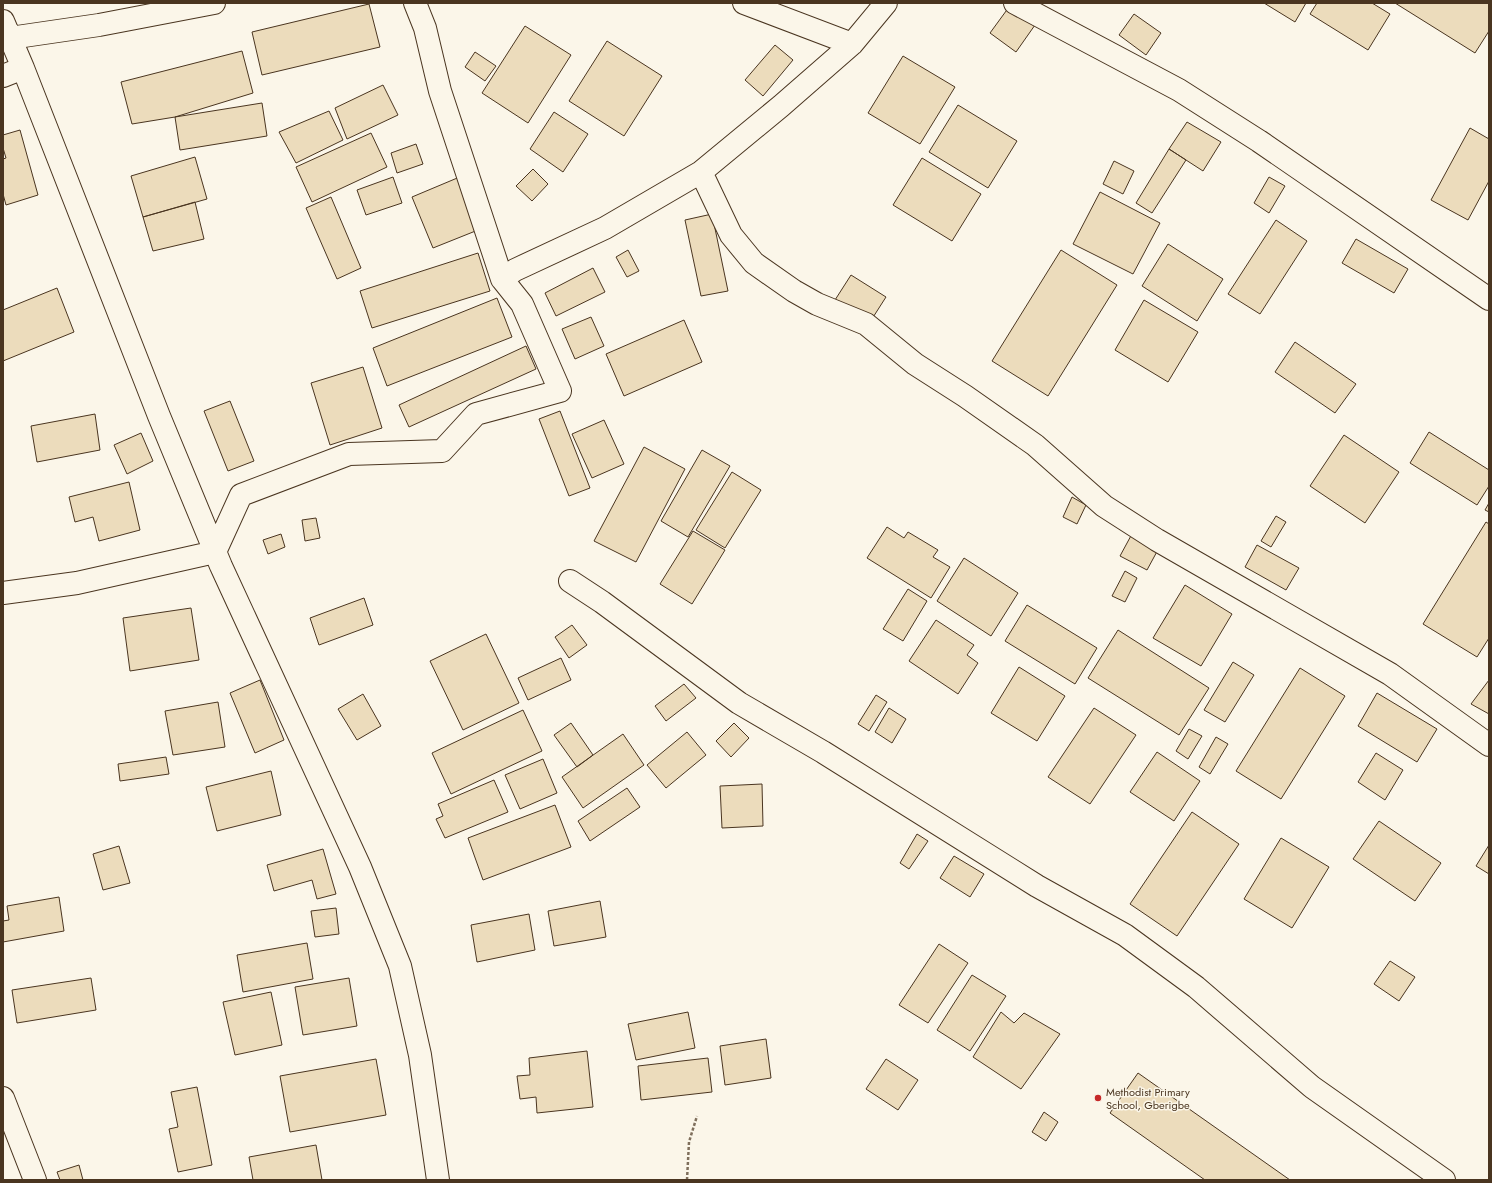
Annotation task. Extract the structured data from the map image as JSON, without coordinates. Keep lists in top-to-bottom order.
{
  "places": ["Methodist Primary School, Gberigbe"]
}
